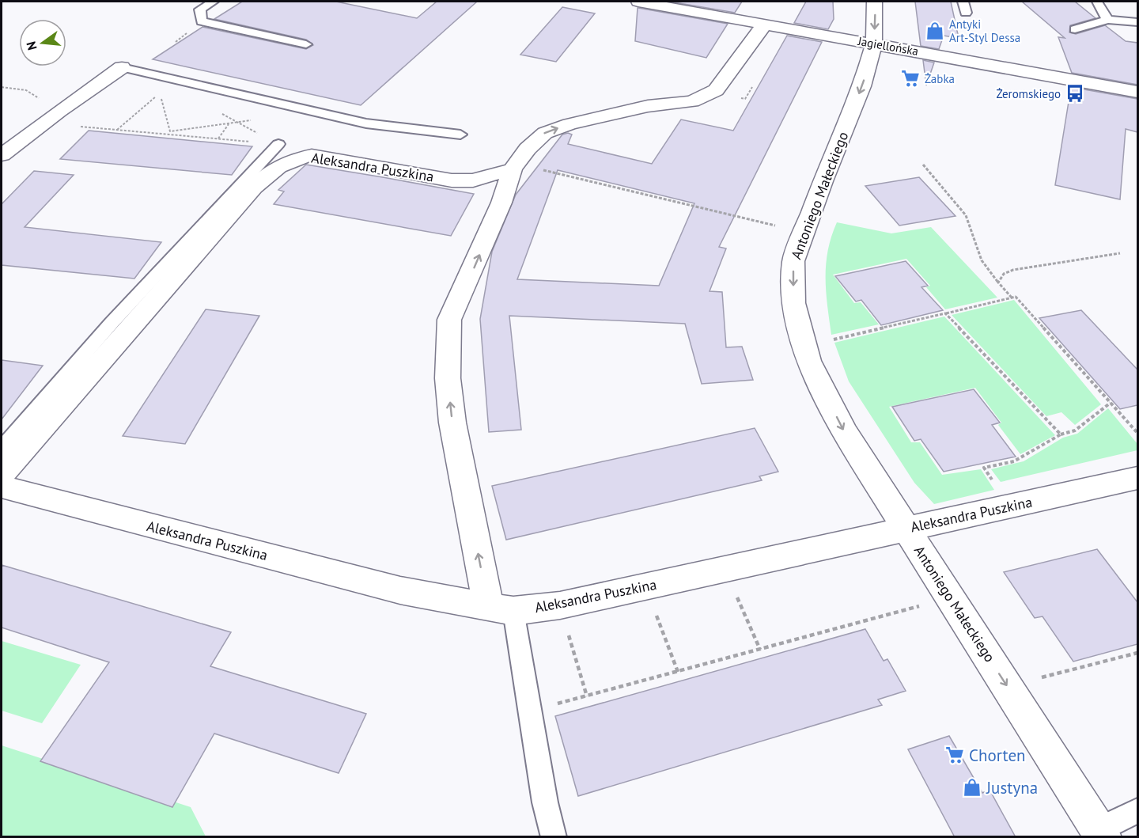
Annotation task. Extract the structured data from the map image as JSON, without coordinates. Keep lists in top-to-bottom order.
{
  "streets": {
    "street": ["Jagiellońska", "Aleksandra Puszkina", "Antoniego Małeckiego"]
  },
  "crossings": [
    ["Jagiellońska", "Antoniego Małeckiego"],
    ["Aleksandra Puszkina", "Antoniego Małeckiego"]
  ],
  "one_way": ["Antoniego Małeckiego"],
  "places": {
    "shop": ["Antyki Art-Styl Dessa", "Justyna"],
    "supermarket": ["Żabka", "Chorten"],
    "bus stop": ["Żeromskiego"]
  },
  "north": "left"
}
